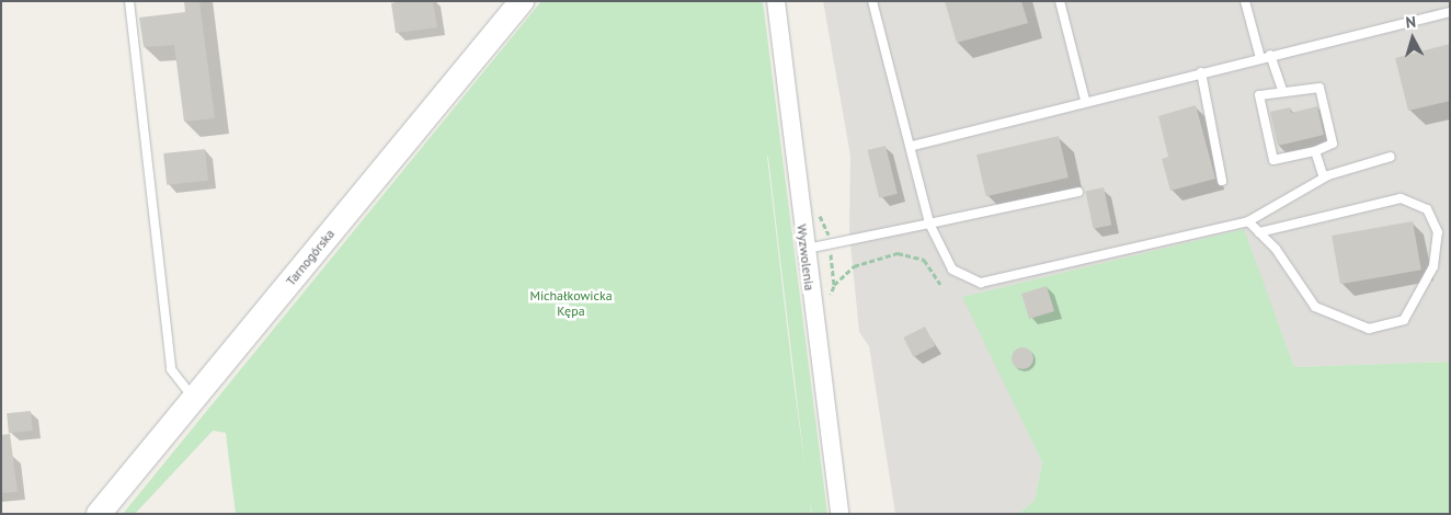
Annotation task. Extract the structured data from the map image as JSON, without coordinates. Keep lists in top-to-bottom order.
{
  "streets": {
    "street": ["Tarnogórska", "Wyzwolenia"]
  },
  "parks": ["Michałkowicka Kępa"],
  "north": "top"
}
